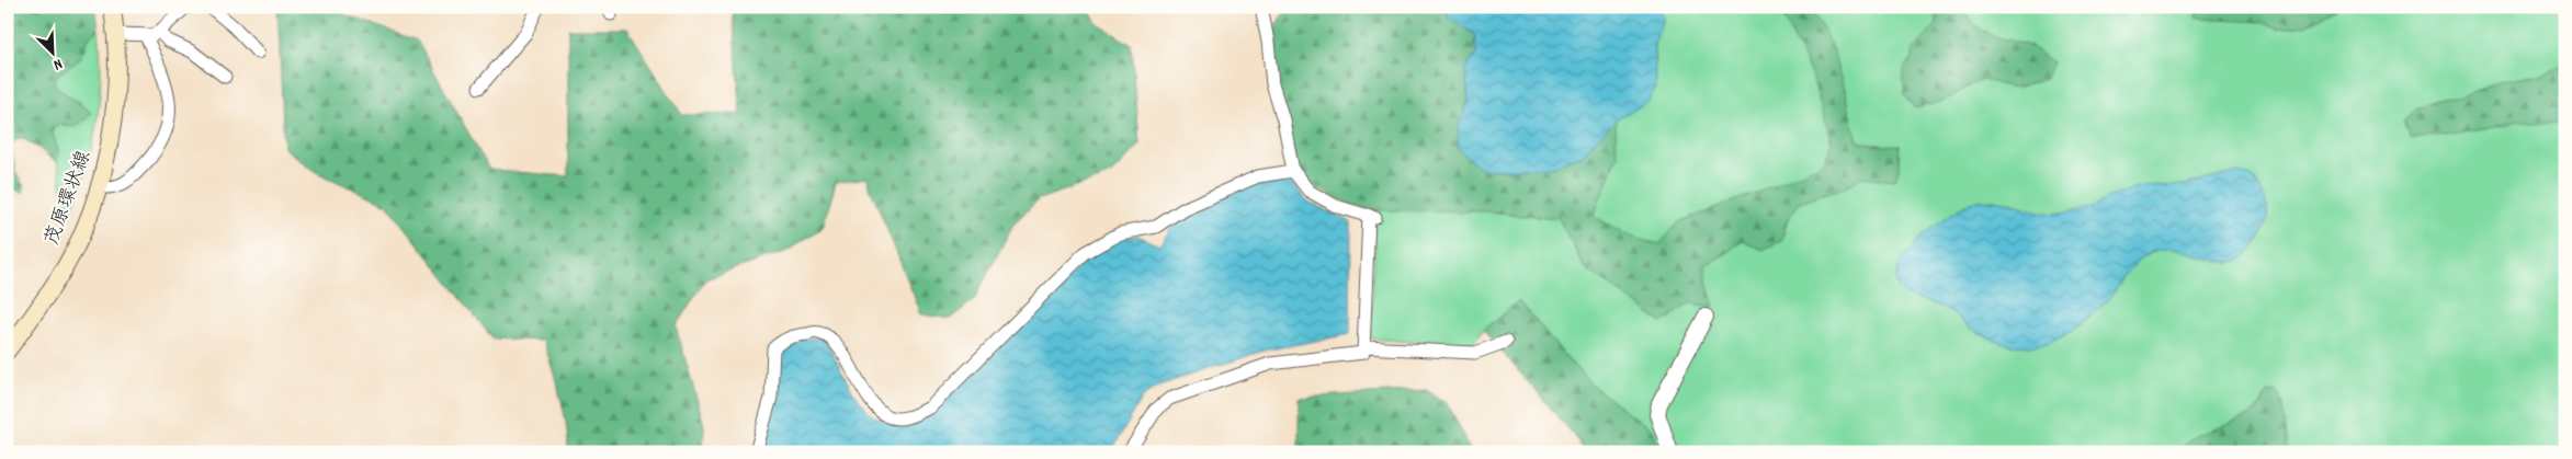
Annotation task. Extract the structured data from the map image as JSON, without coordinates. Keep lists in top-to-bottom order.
{
  "streets": {
    "main road": ["茂原環状線"]
  },
  "north": "bottom right"
}
